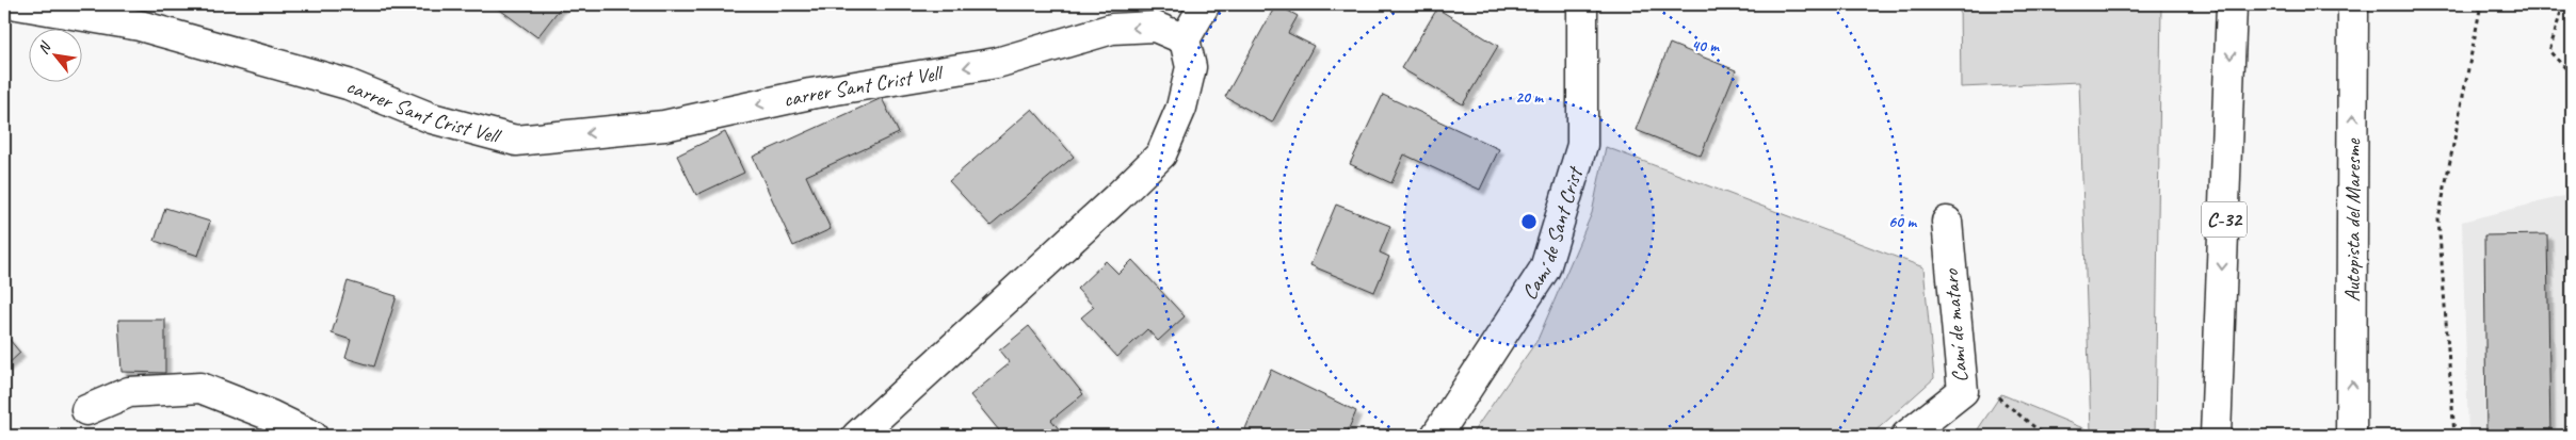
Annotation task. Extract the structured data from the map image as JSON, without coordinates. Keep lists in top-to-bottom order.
{
  "streets": {
    "main road": [
      "carrer Sant Crist Vell",
      "C-32",
      "Autopista del Maresme",
      "Camí de Sant Crist",
      "Camí de mataro"
    ]
  },
  "one_way": ["carrer Sant Crist Vell"],
  "north": "top left",
  "rings": ["40 m", "20 m", "60 m"]
}
